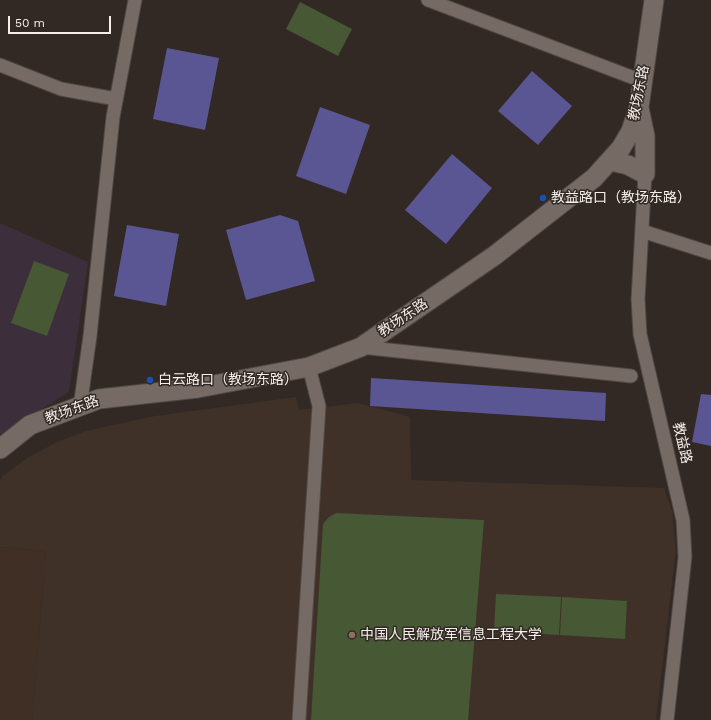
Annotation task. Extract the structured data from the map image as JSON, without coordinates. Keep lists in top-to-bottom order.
{
  "streets": {
    "street": ["教场东路", "教益路"]
  },
  "places": ["教益路口（教场东路）", "白云路口（教场东路）", "中国人民解放军信息工程大学"],
  "scale_bar": "50 m"
}
